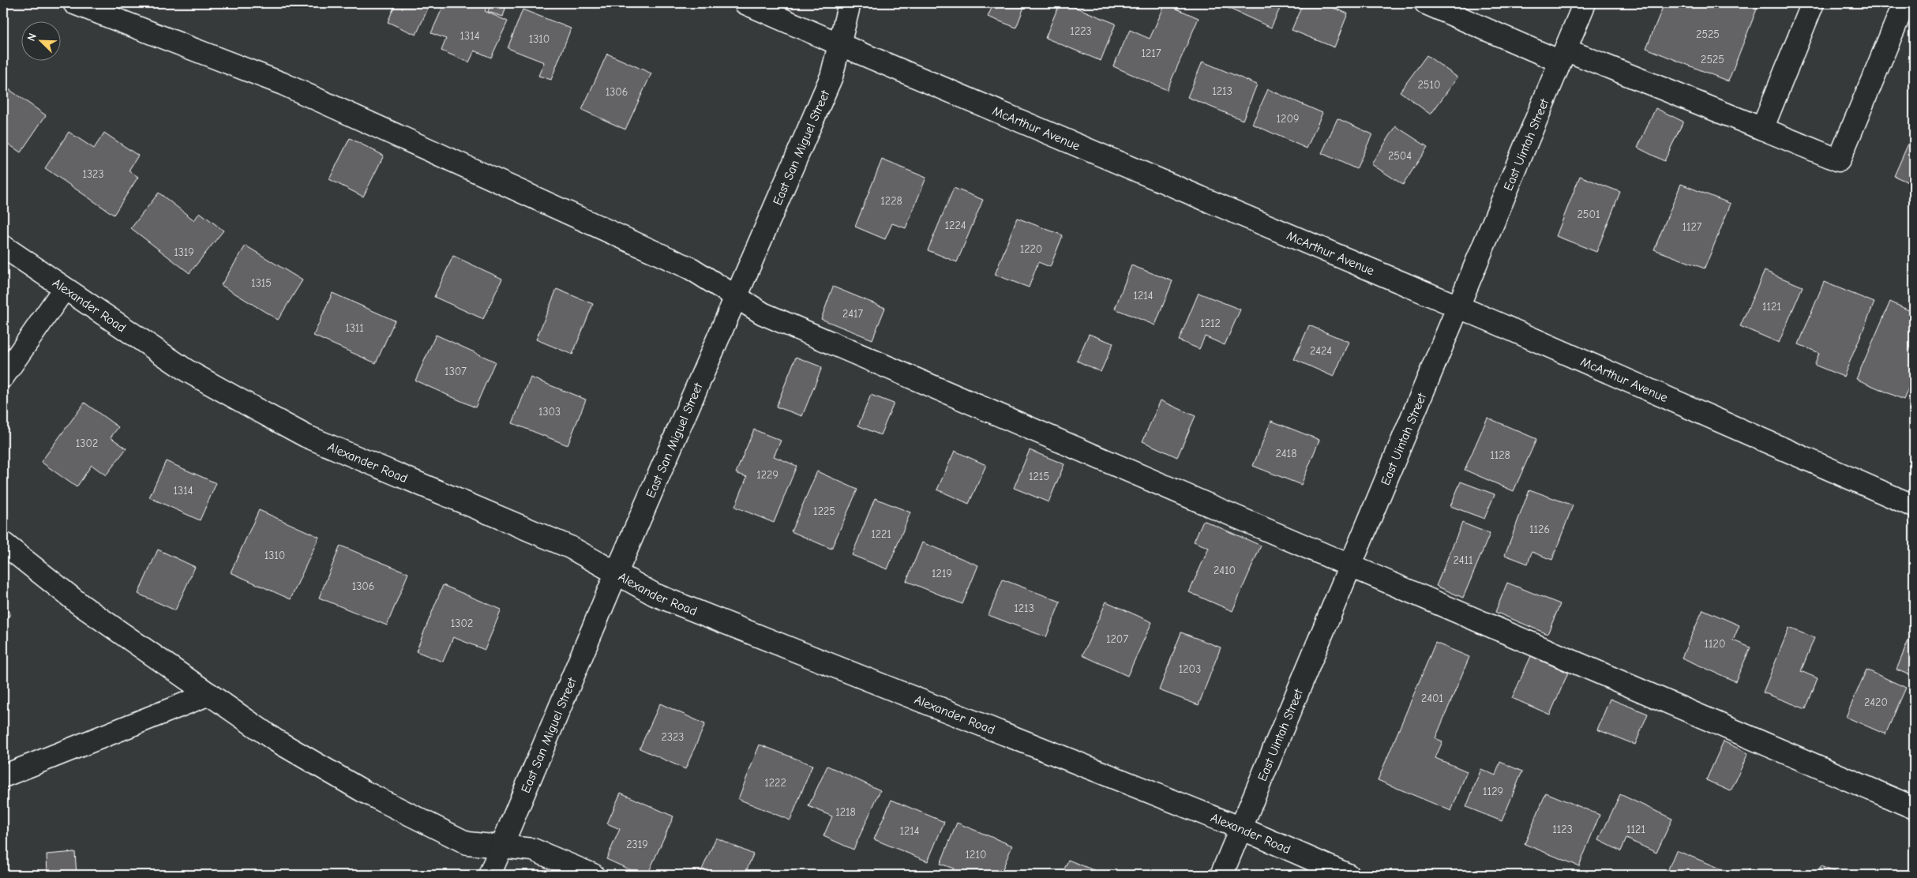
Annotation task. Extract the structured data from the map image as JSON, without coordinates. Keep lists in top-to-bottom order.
{
  "streets": {
    "street": [
      "McArthur Avenue",
      "East Uintah Street",
      "East San Miguel Street",
      "Alexander Road"
    ]
  },
  "crossings": [
    ["McArthur Avenue", "East Uintah Street"],
    ["McArthur Avenue", "East San Miguel Street"],
    ["East Uintah Street", "Alexander Road"],
    ["East San Miguel Street", "Alexander Road"]
  ],
  "house_numbers": [
    "1223",
    "2525",
    "1314",
    "1310",
    "1217",
    "2525",
    "2510",
    "1213",
    "1306",
    "1209",
    "2504",
    "1323",
    "1228",
    "2501",
    "1224",
    "1127",
    "1220",
    "1319",
    "1315",
    "1214",
    "1121",
    "2417",
    "1212",
    "1311",
    "2424",
    "1307",
    "1303",
    "1302",
    "2418",
    "1128",
    "1229",
    "1215",
    "1314",
    "1225",
    "1126",
    "1221",
    "1310",
    "2411",
    "2410",
    "1219",
    "1306",
    "1213",
    "1302",
    "1207",
    "1120",
    "1203",
    "2401",
    "2420",
    "2323",
    "1222",
    "1129",
    "1218",
    "1123",
    "1121",
    "1214",
    "2319",
    "1210"
  ],
  "north": "top left"
}
